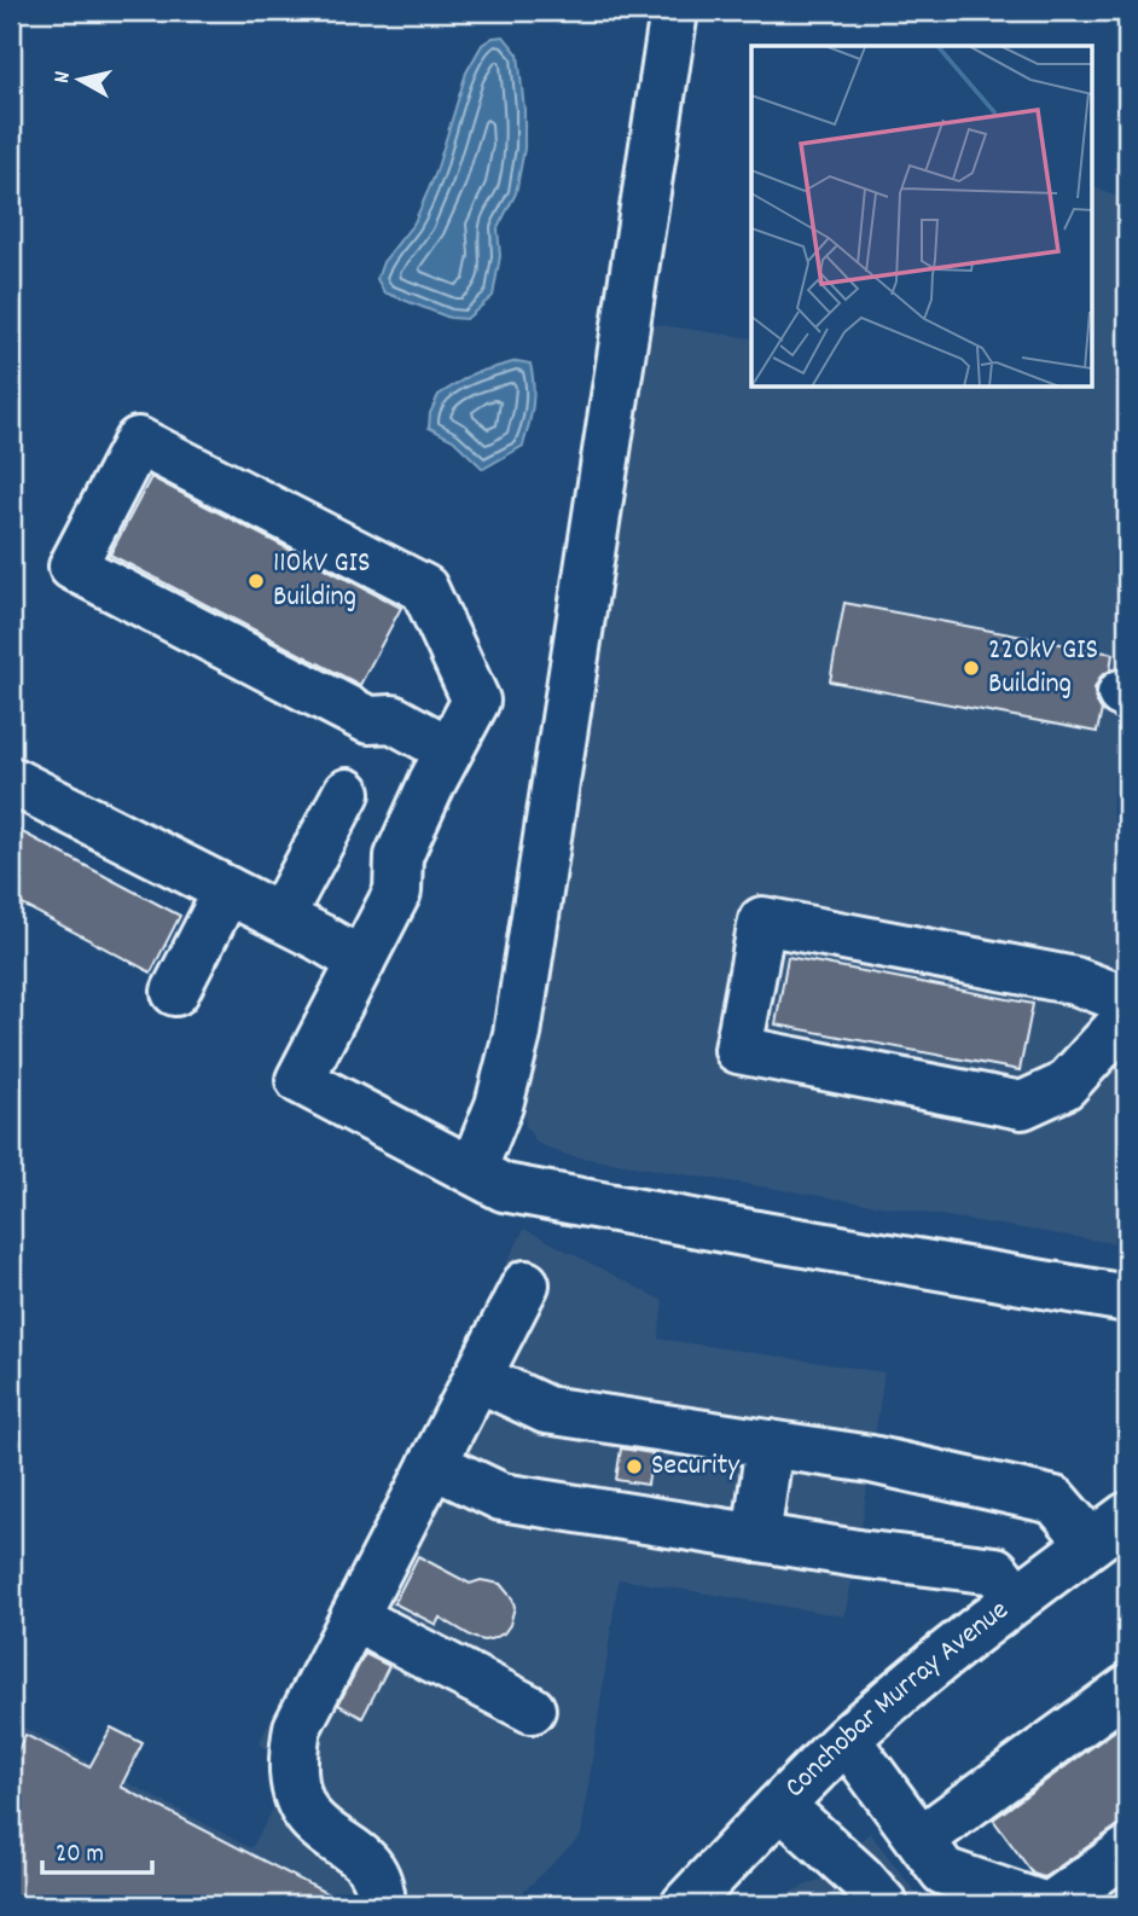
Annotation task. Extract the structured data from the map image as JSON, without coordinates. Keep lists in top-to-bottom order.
{
  "streets": {
    "street": ["Conchobar Murray Avenue"]
  },
  "places": ["110kV GIS Building", "220kV GIS Building", "Security"],
  "scale_bar": "20 m",
  "north": "left"
}
